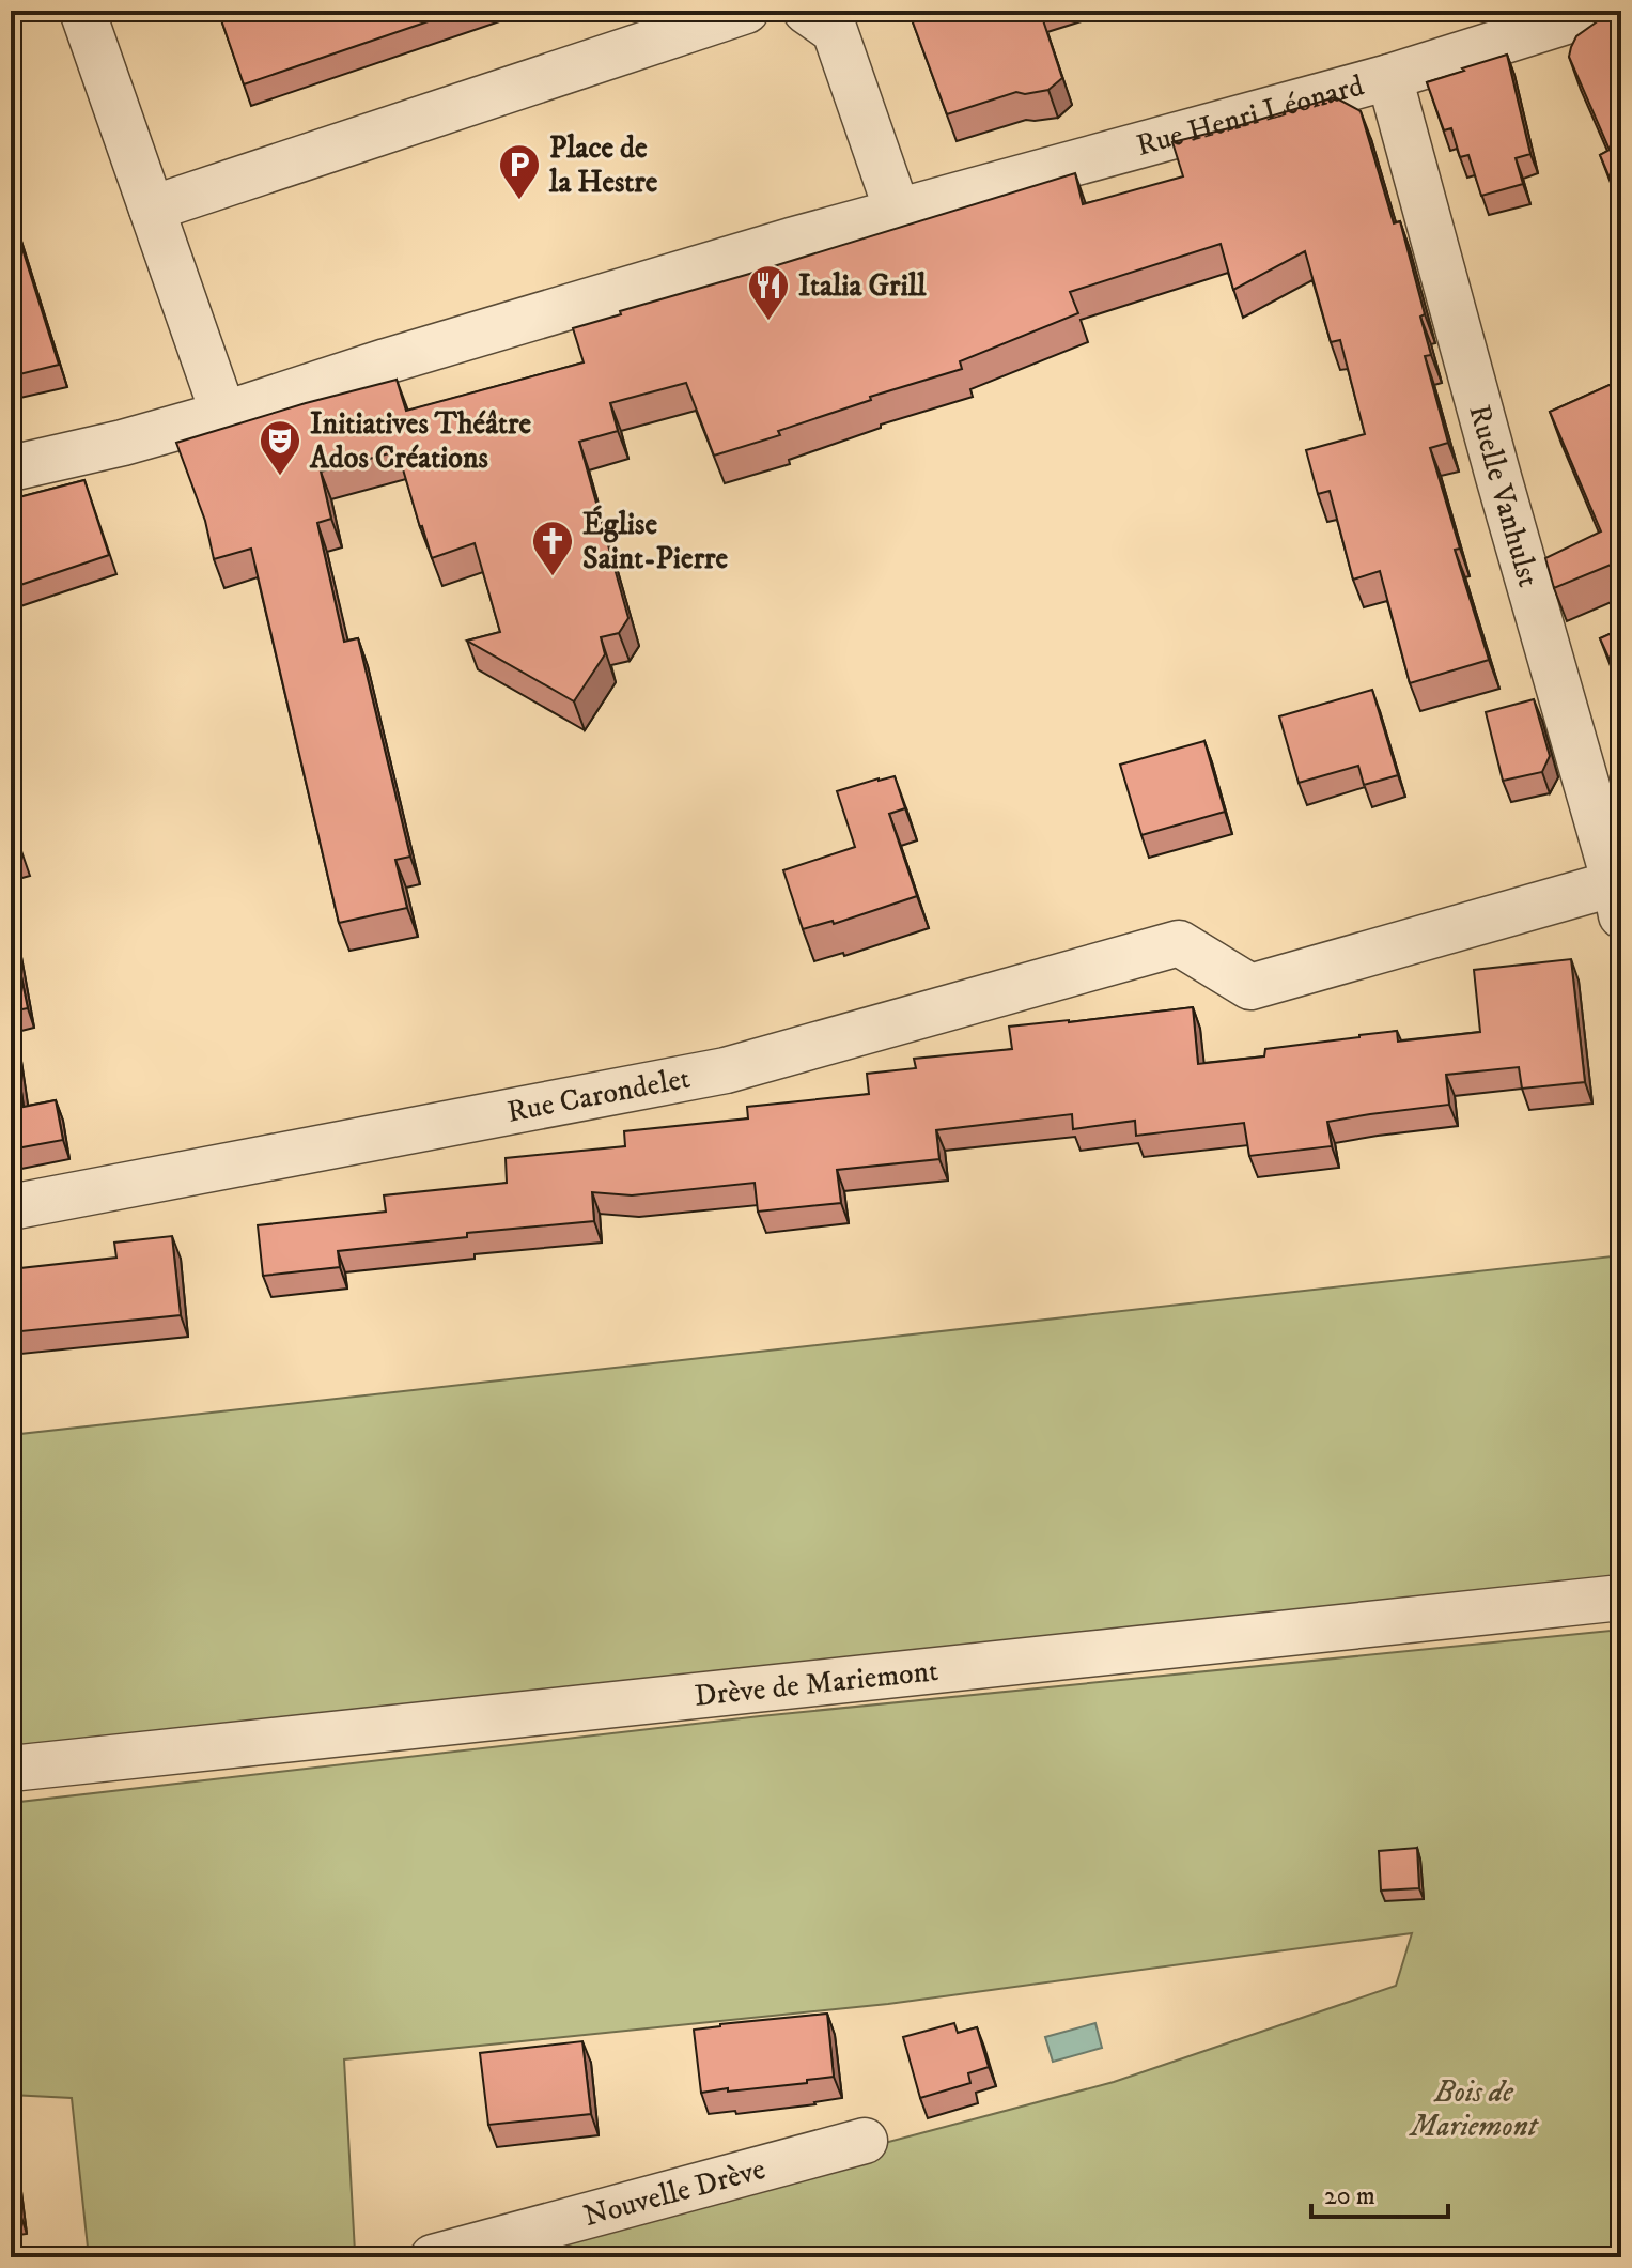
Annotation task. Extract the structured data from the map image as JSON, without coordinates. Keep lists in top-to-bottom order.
{
  "streets": {
    "street": [
      "Rue Henri Léonard",
      "Ruelle Vanhulst",
      "Rue Carondelet",
      "Drève de Mariemont",
      "Nouvelle Drève"
    ]
  },
  "crossings": [
    ["Rue Henri Léonard", "Ruelle Vanhulst"],
    ["Ruelle Vanhulst", "Rue Carondelet"]
  ],
  "parks": ["Bois de Mariemont"],
  "places": {
    "parking": ["Place de la Hestre"],
    "restaurant": ["Italia Grill"],
    "theatre": ["Initiatives Théâtre Ados Créations"],
    "church": ["Église Saint-Pierre"]
  },
  "scale_bar": "20 m"
}
